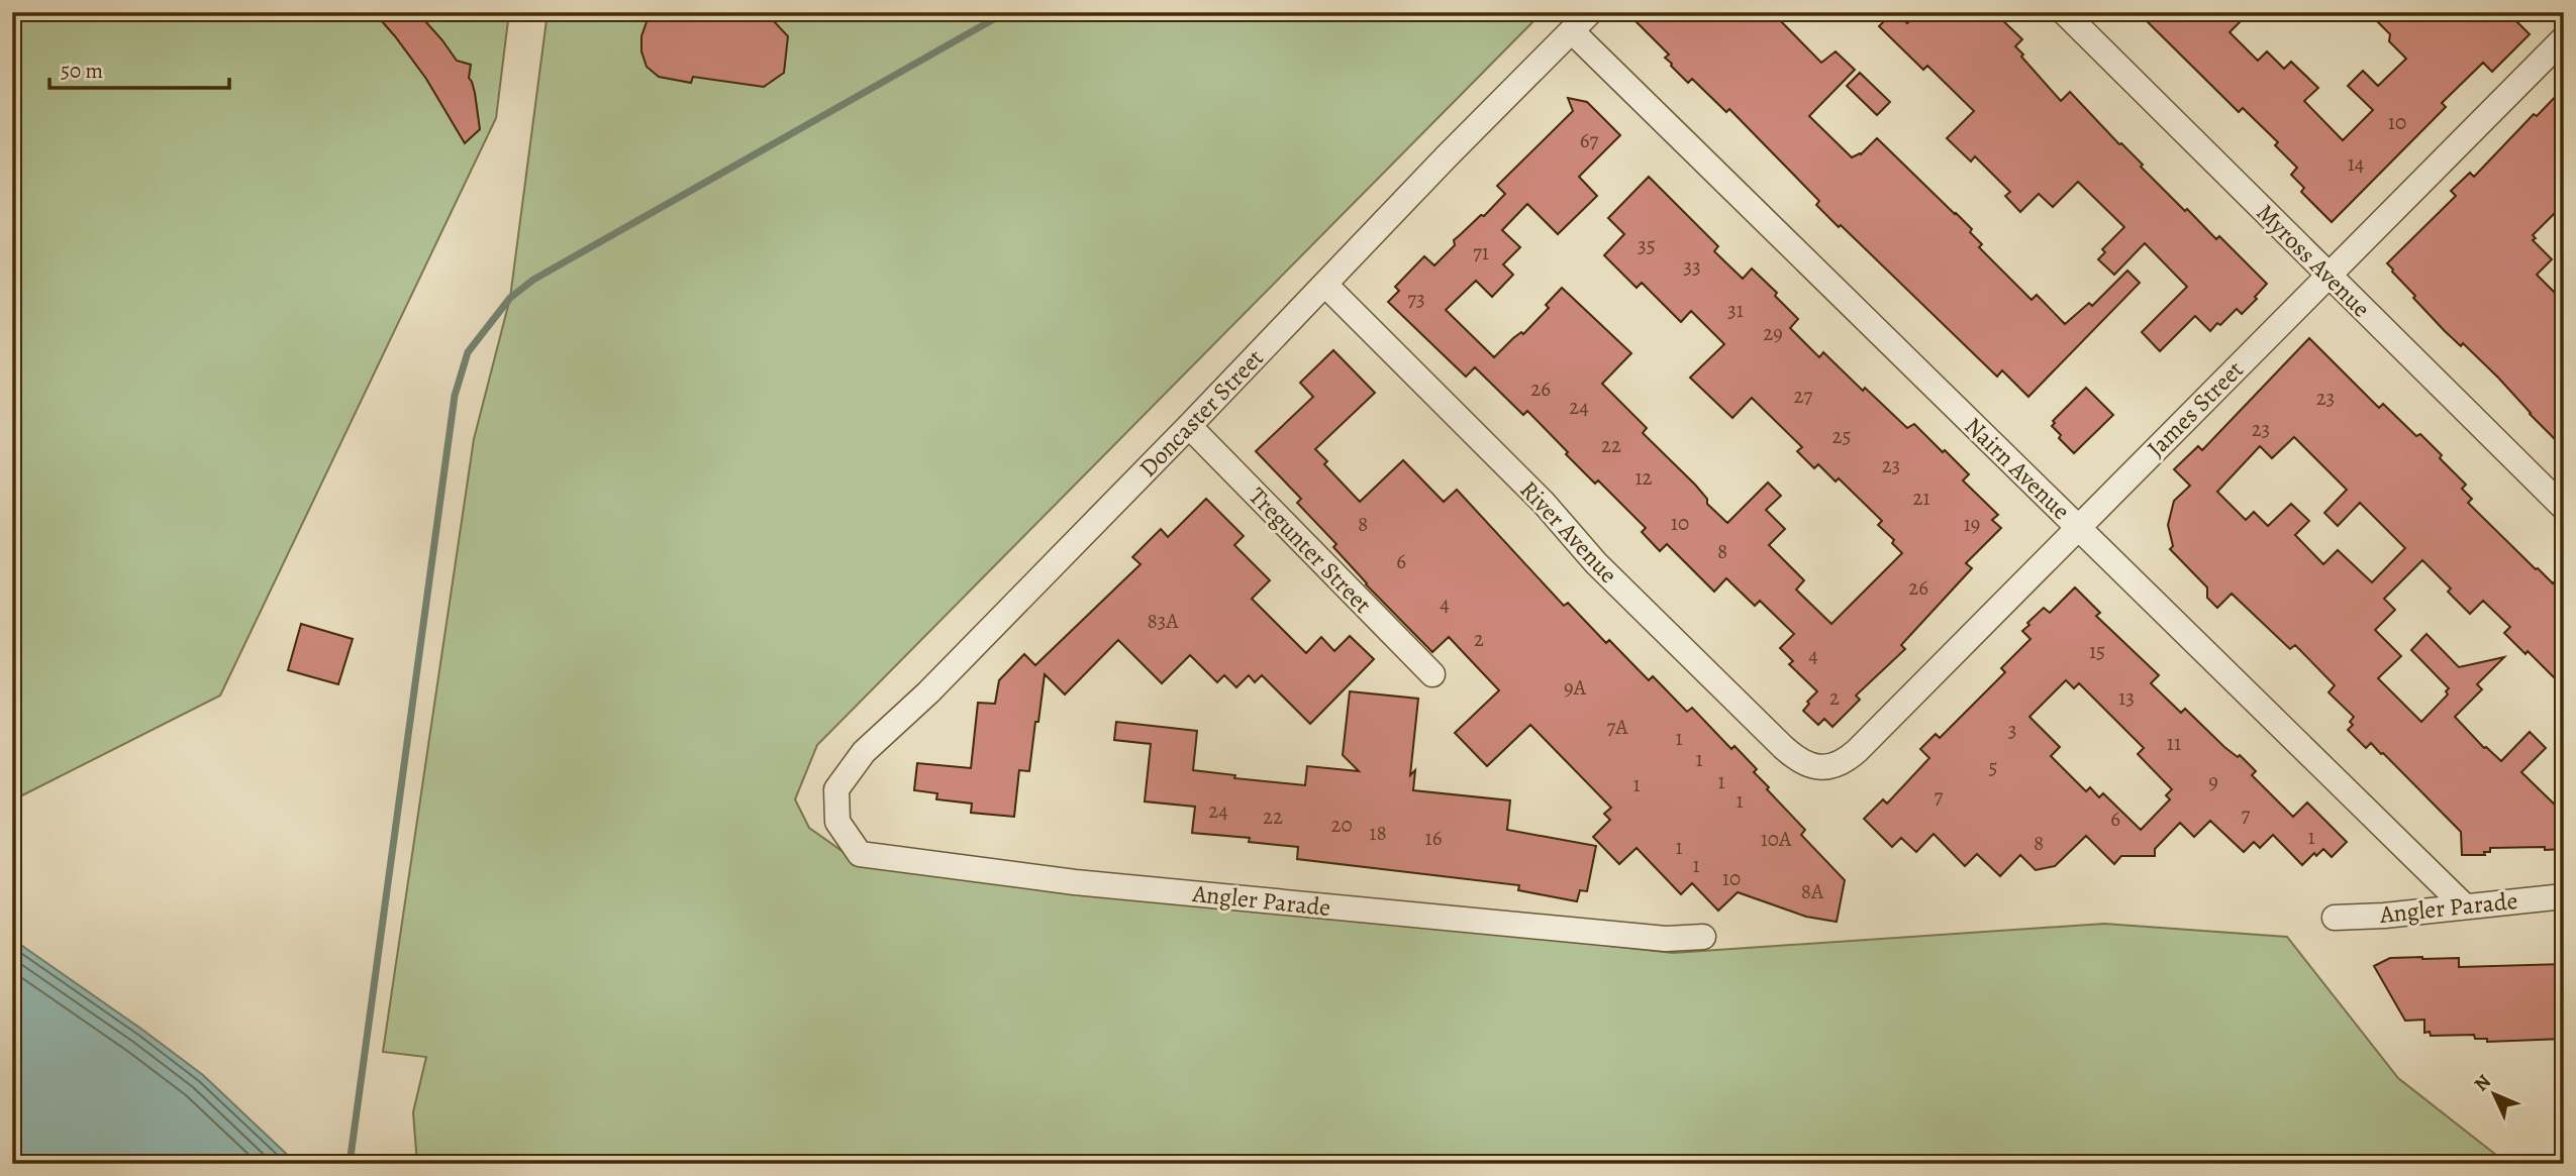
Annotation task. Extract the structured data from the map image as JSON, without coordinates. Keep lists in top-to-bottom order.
{
  "streets": {
    "street": [
      "Myross Avenue",
      "James Street",
      "Doncaster Street",
      "Nairn Avenue",
      "River Avenue",
      "Tregunter Street",
      "Angler Parade"
    ]
  },
  "crossings": [
    ["Myross Avenue", "James Street"],
    ["James Street", "Nairn Avenue"],
    ["James Street", "River Avenue"],
    ["Doncaster Street", "Nairn Avenue"],
    ["Doncaster Street", "River Avenue"],
    ["Doncaster Street", "Tregunter Street"],
    ["Doncaster Street", "Angler Parade"],
    ["Nairn Avenue", "Angler Parade"]
  ],
  "house_numbers": [
    "10",
    "67",
    "14",
    "35",
    "71",
    "33",
    "73",
    "31",
    "29",
    "26",
    "27",
    "23",
    "24",
    "23",
    "25",
    "22",
    "23",
    "12",
    "21",
    "10",
    "8",
    "19",
    "8",
    "6",
    "26",
    "4",
    "83A",
    "2",
    "15",
    "4",
    "9A",
    "2",
    "13",
    "7A",
    "3",
    "1",
    "11",
    "1",
    "5",
    "1",
    "9",
    "1",
    "7",
    "1",
    "24",
    "7",
    "22",
    "6",
    "20",
    "18",
    "1",
    "16",
    "10A",
    "8",
    "1",
    "1",
    "10",
    "8A"
  ],
  "scale_bar": "50 m",
  "north": "top left"
}
